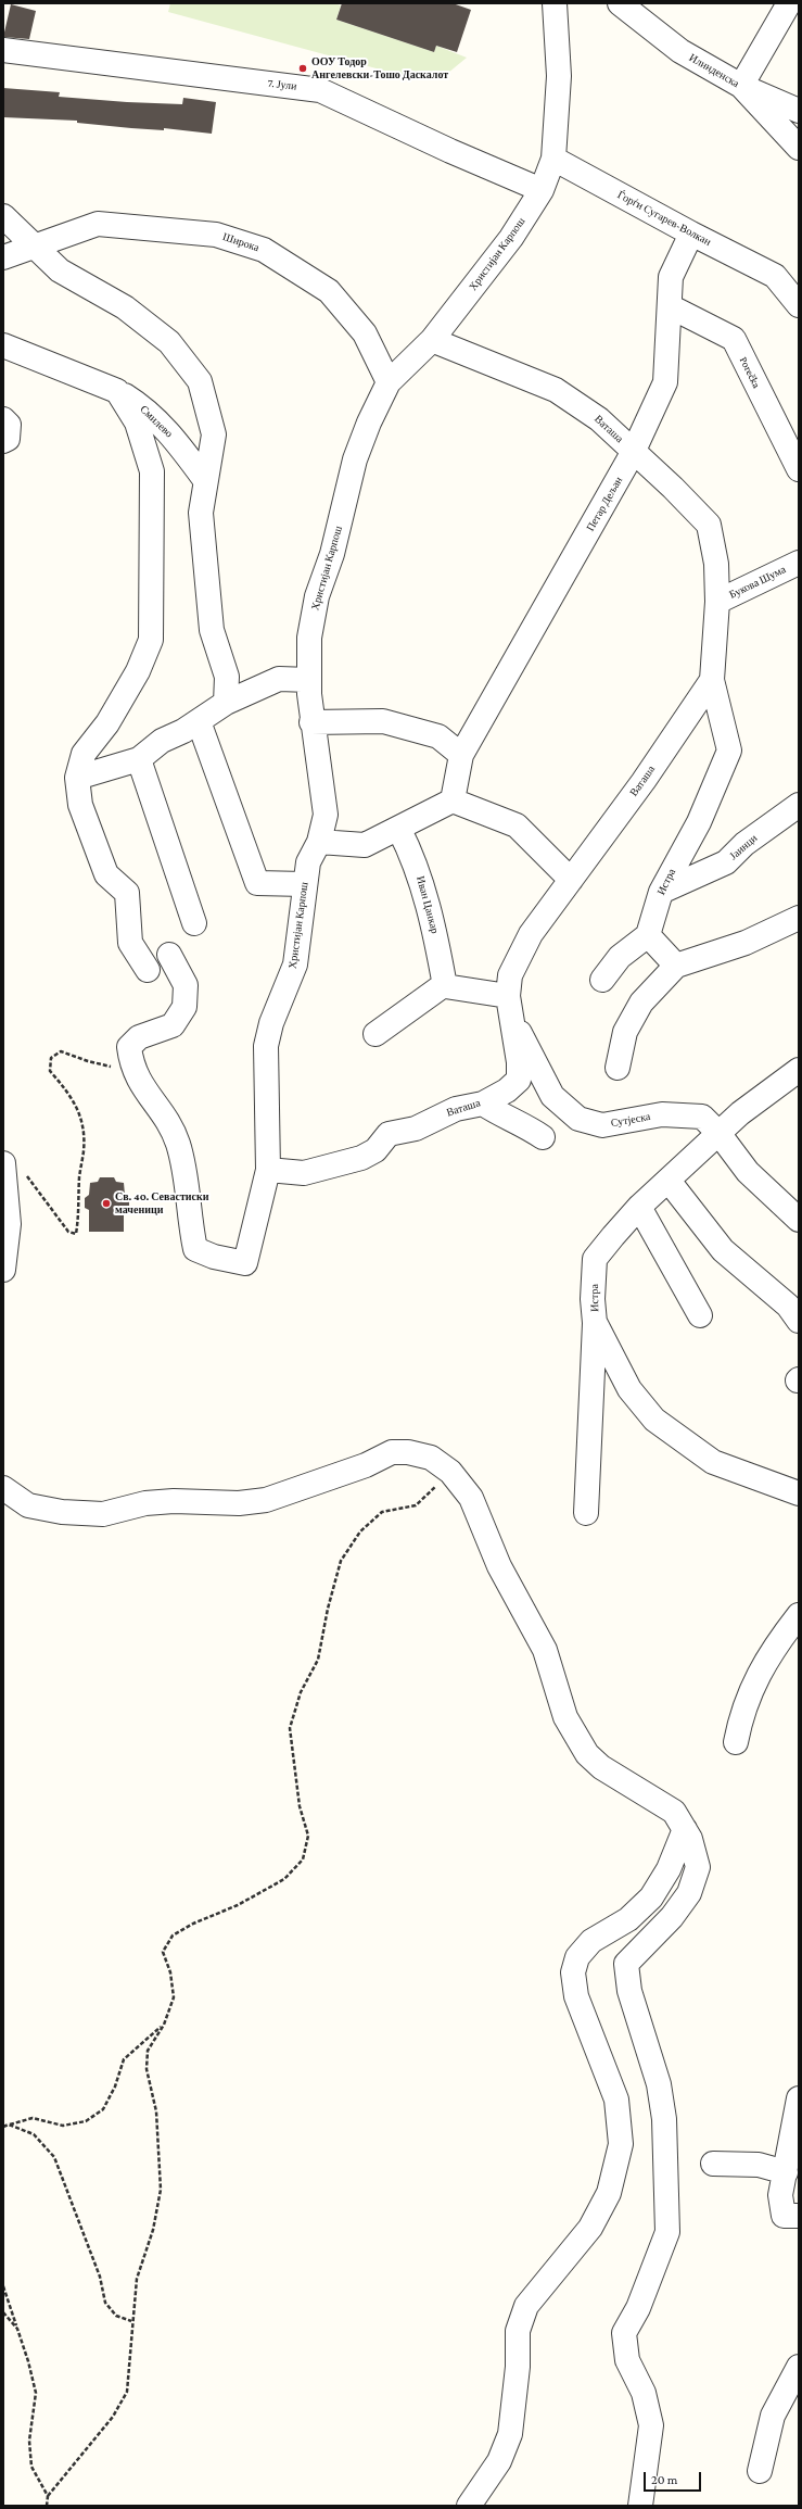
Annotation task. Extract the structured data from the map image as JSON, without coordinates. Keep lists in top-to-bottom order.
{
  "streets": {
    "street": [
      "Илинденска",
      "7. Јули",
      "Ѓорѓи Сугарев-Волкан",
      "Широка",
      "Христијан Карпош",
      "Porečka",
      "Смилево",
      "Ваташа",
      "Петар Дељан",
      "Букова Шума",
      "Јаинци",
      "Истра",
      "Иван Цанкар",
      "Сутјеска"
    ]
  },
  "crossings": [
    ["7. Јули", "Христијан Карпош"],
    ["Ѓорѓи Сугарев-Волкан", "Христијан Карпош"],
    ["Ѓорѓи Сугарев-Волкан", "Петар Дељан"],
    ["Широка", "Христијан Карпош"],
    ["Христијан Карпош", "Ваташа"],
    ["Porečka", "Петар Дељан"],
    ["Ваташа", "Петар Дељан"],
    ["Ваташа", "Букова Шума"],
    ["Ваташа", "Истра"],
    ["Ваташа", "Сутјеска"],
    ["Јаинци", "Истра"],
    ["Истра", "Сутјеска"]
  ],
  "places": ["ООУ Тодор Ангелевски-Тошо Даскалот", "Св. 40. Севастиски маченици"],
  "scale_bar": "20 m"
}
